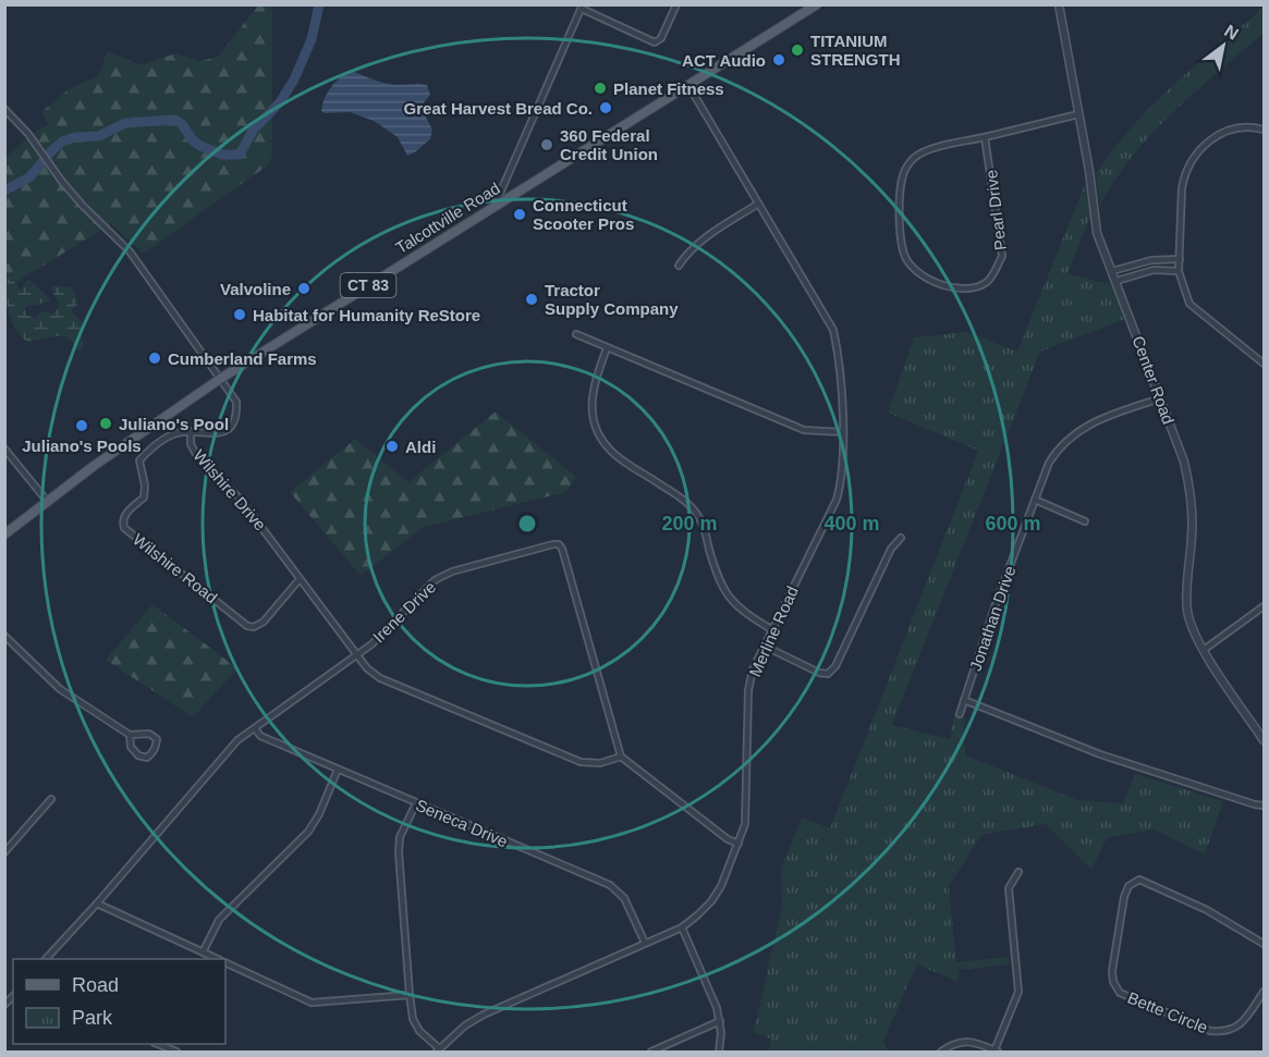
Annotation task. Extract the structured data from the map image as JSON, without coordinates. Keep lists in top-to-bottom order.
{
  "streets": {
    "main road": ["Talcottville Road", "CT 83"],
    "street": [
      "Pearl Drive",
      "Center Road",
      "Wilshire Drive",
      "Wilshire Road",
      "Irene Drive",
      "Jonathan Drive",
      "Merline Road",
      "Seneca Drive",
      "Bette Circle"
    ]
  },
  "crossings": [
    ["Pearl Drive", "Center Road"],
    ["Talcottville Road", "Wilshire Drive"],
    ["Talcottville Road", "Merline Road"],
    ["Center Road", "Jonathan Drive"],
    ["Wilshire Drive", "Wilshire Road"],
    ["Wilshire Drive", "Irene Drive"],
    ["Irene Drive", "Seneca Drive"],
    ["Merline Road", "Seneca Drive"]
  ],
  "places": [
    "TITANIUM STRENGTH",
    "ACT Audio",
    "Planet Fitness",
    "Great Harvest Bread Co.",
    "360 Federal Credit Union",
    "Connecticut Scooter Pros",
    "Valvoline",
    "Tractor Supply Company",
    "Habitat for Humanity ReStore",
    "Cumberland Farms",
    "Juliano's Pool",
    "Juliano's Pools",
    "Aldi"
  ],
  "legend": ["Road", "Park"],
  "north": "top right",
  "rings": ["200 m", "400 m", "600 m"]
}
